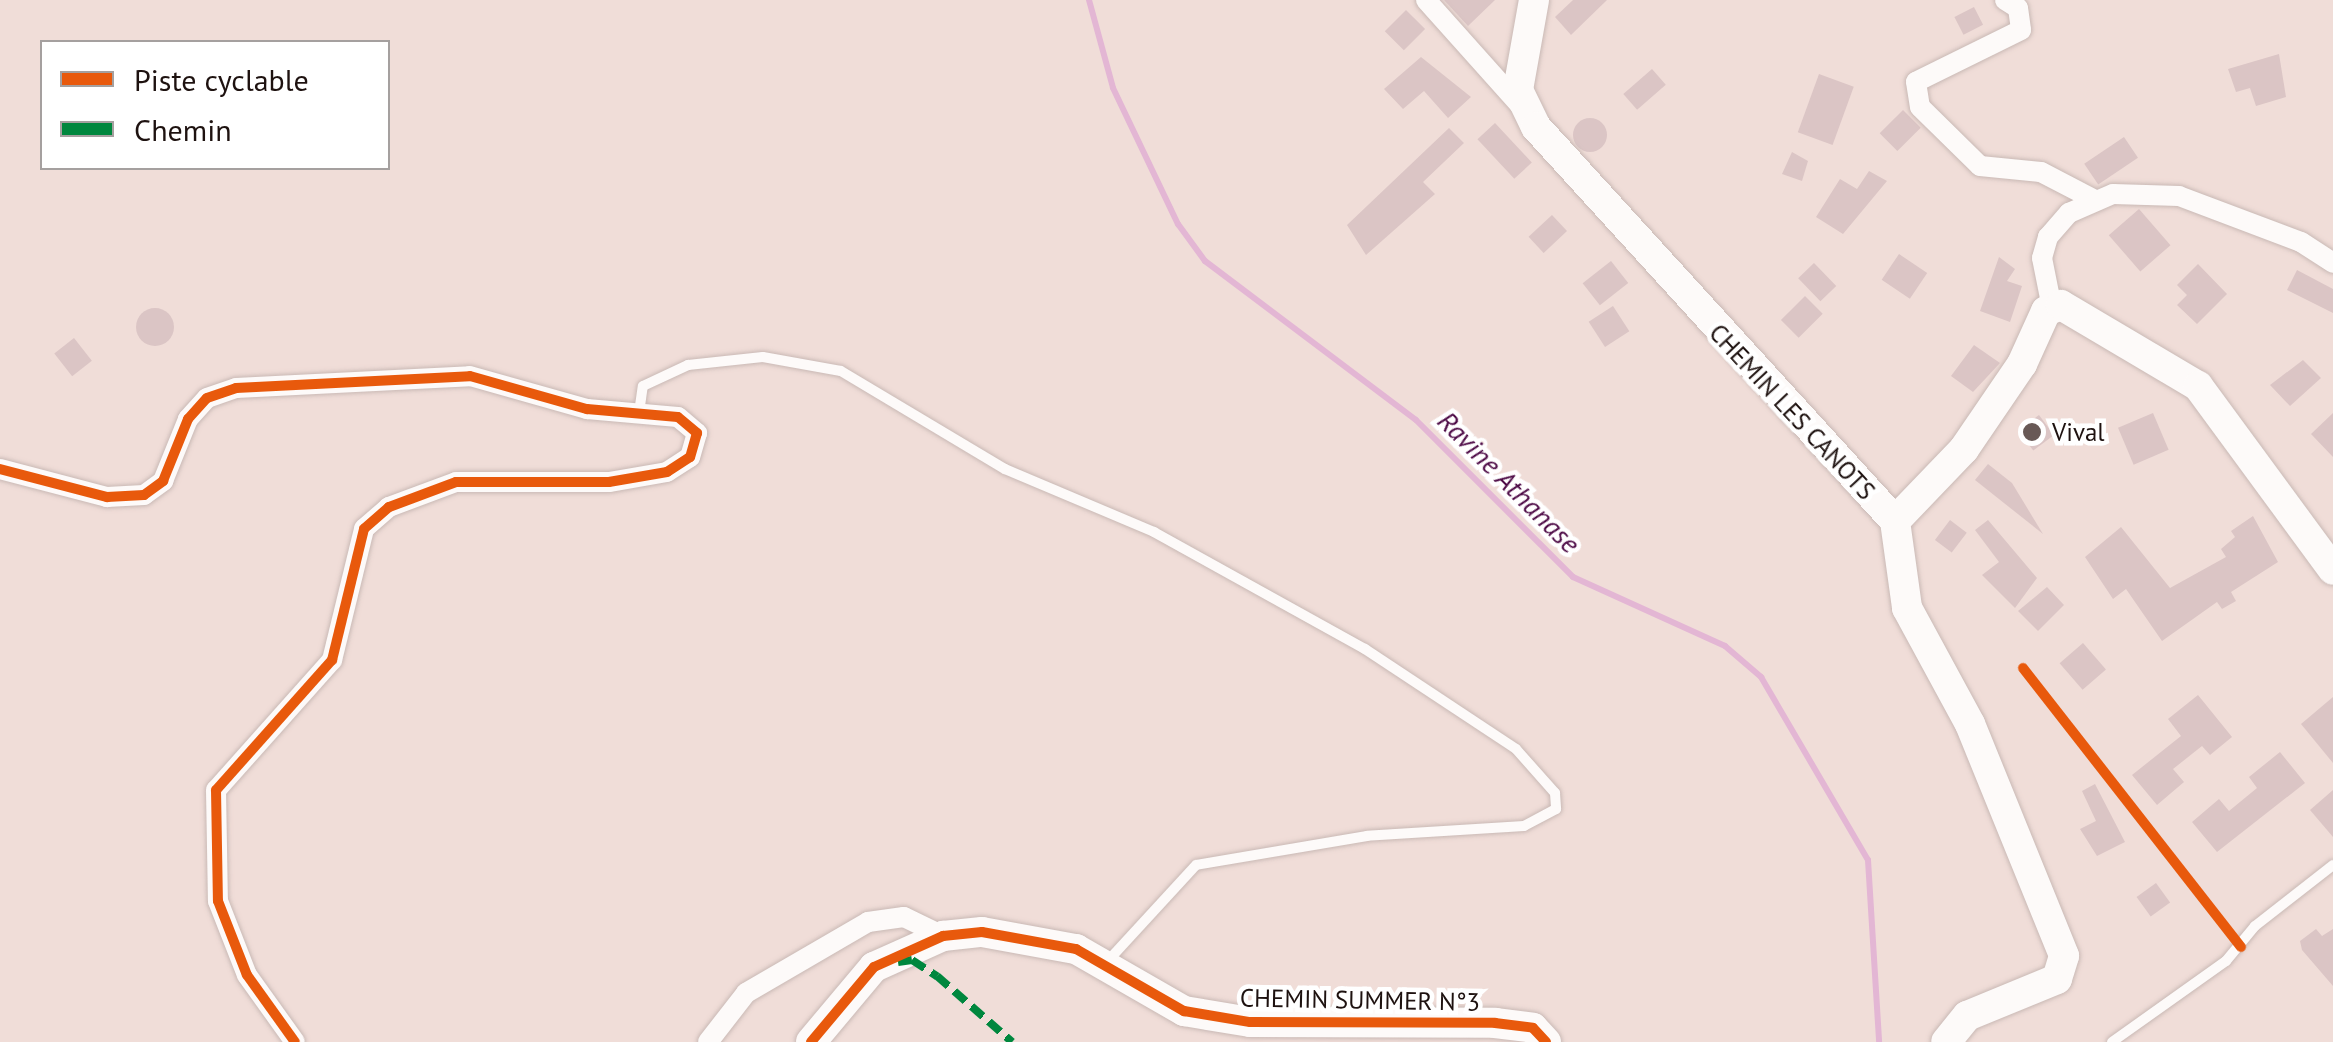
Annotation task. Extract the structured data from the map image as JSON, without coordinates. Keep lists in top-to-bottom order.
{
  "streets": {
    "street": ["CHEMIN LES CANOTS", "CHEMIN SUMMER N°3"]
  },
  "water": ["Ravine Athanase"],
  "places": ["Vival"],
  "legend": ["Piste cyclable", "Chemin"]
}
